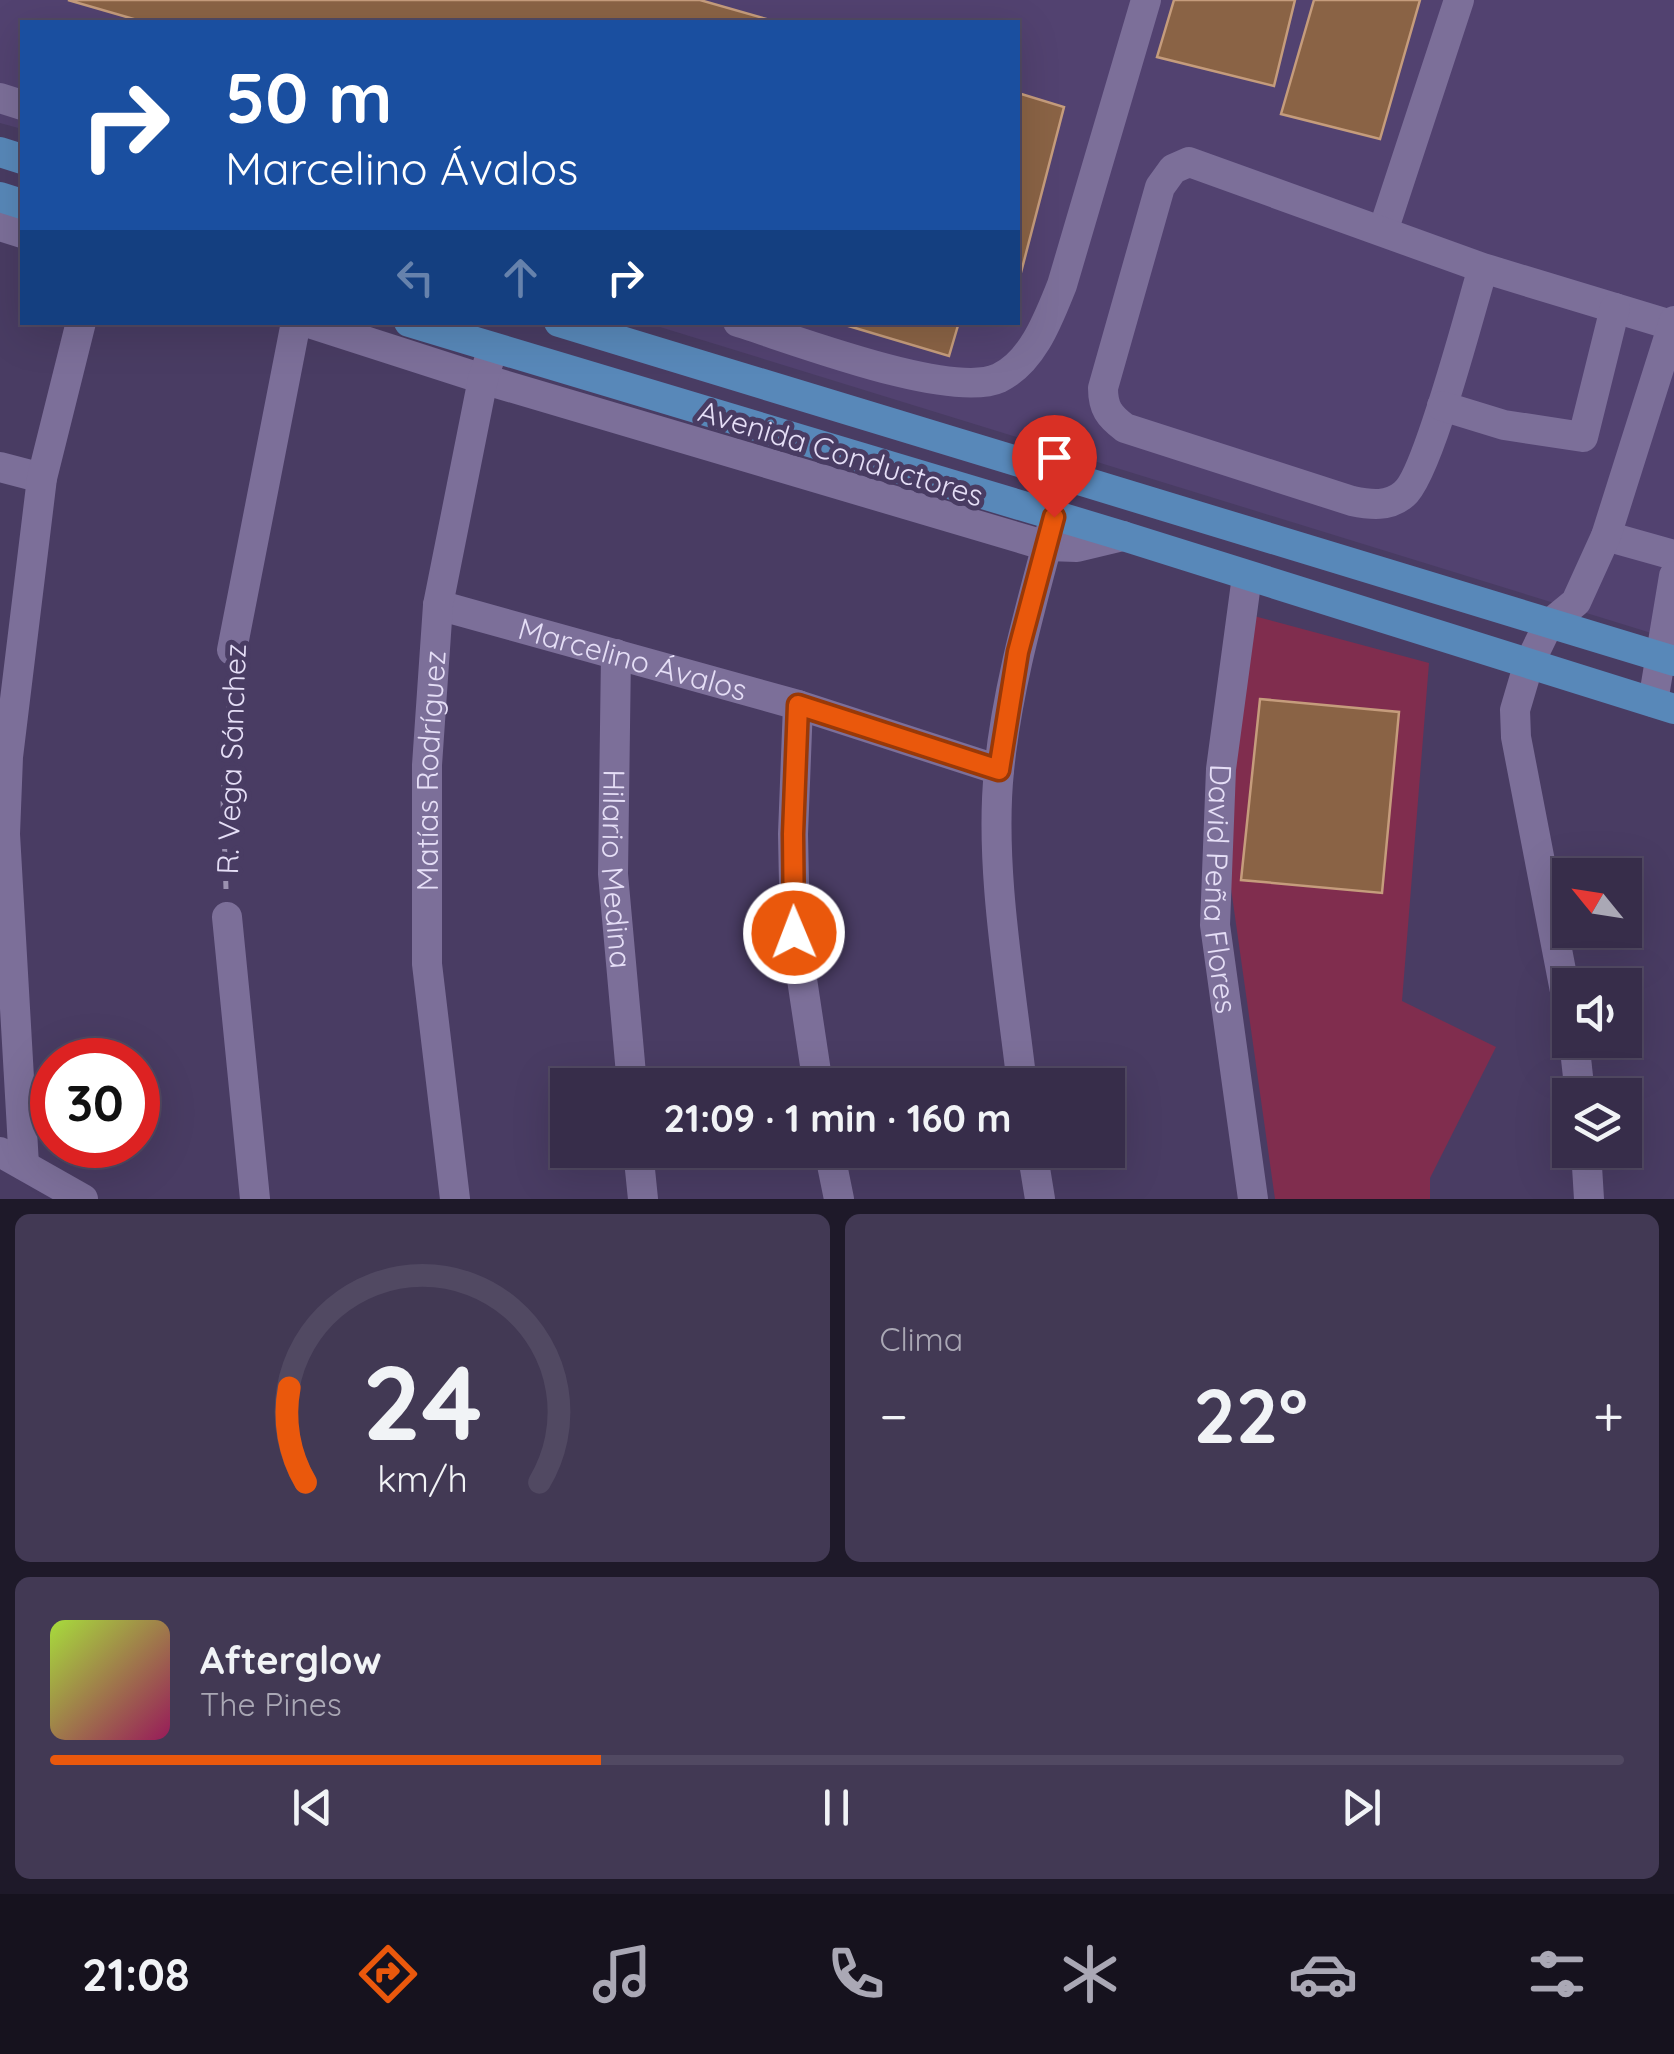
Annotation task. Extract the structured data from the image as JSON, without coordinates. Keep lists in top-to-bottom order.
{
  "streets": {
    "main road": ["Avenida Conductores"],
    "street": [
      "Marcelino Ávalos",
      "R. Vega Sánchez",
      "Matías Rodríguez",
      "Hilario Medina",
      "David Peña Flores"
    ]
  },
  "crossings": [
    ["Avenida Conductores", "Matías Rodríguez"],
    ["Avenida Conductores", "David Peña Flores"],
    ["Marcelino Ávalos", "Matías Rodríguez"],
    ["Marcelino Ávalos", "Hilario Medina"]
  ],
  "north": "top left",
  "page": {
    "turn": ["50 m", "Marcelino Ávalos"],
    "limit": "30",
    "trip": "21:09 · 1 min · 160 m",
    "tile": "Clima",
    "heat": ["−", "22°", "+"],
    "song": ["Afterglow", "The Pines"],
    "tabs": "21:08",
    "gauge": ["24", "km/h"]
  }
}
